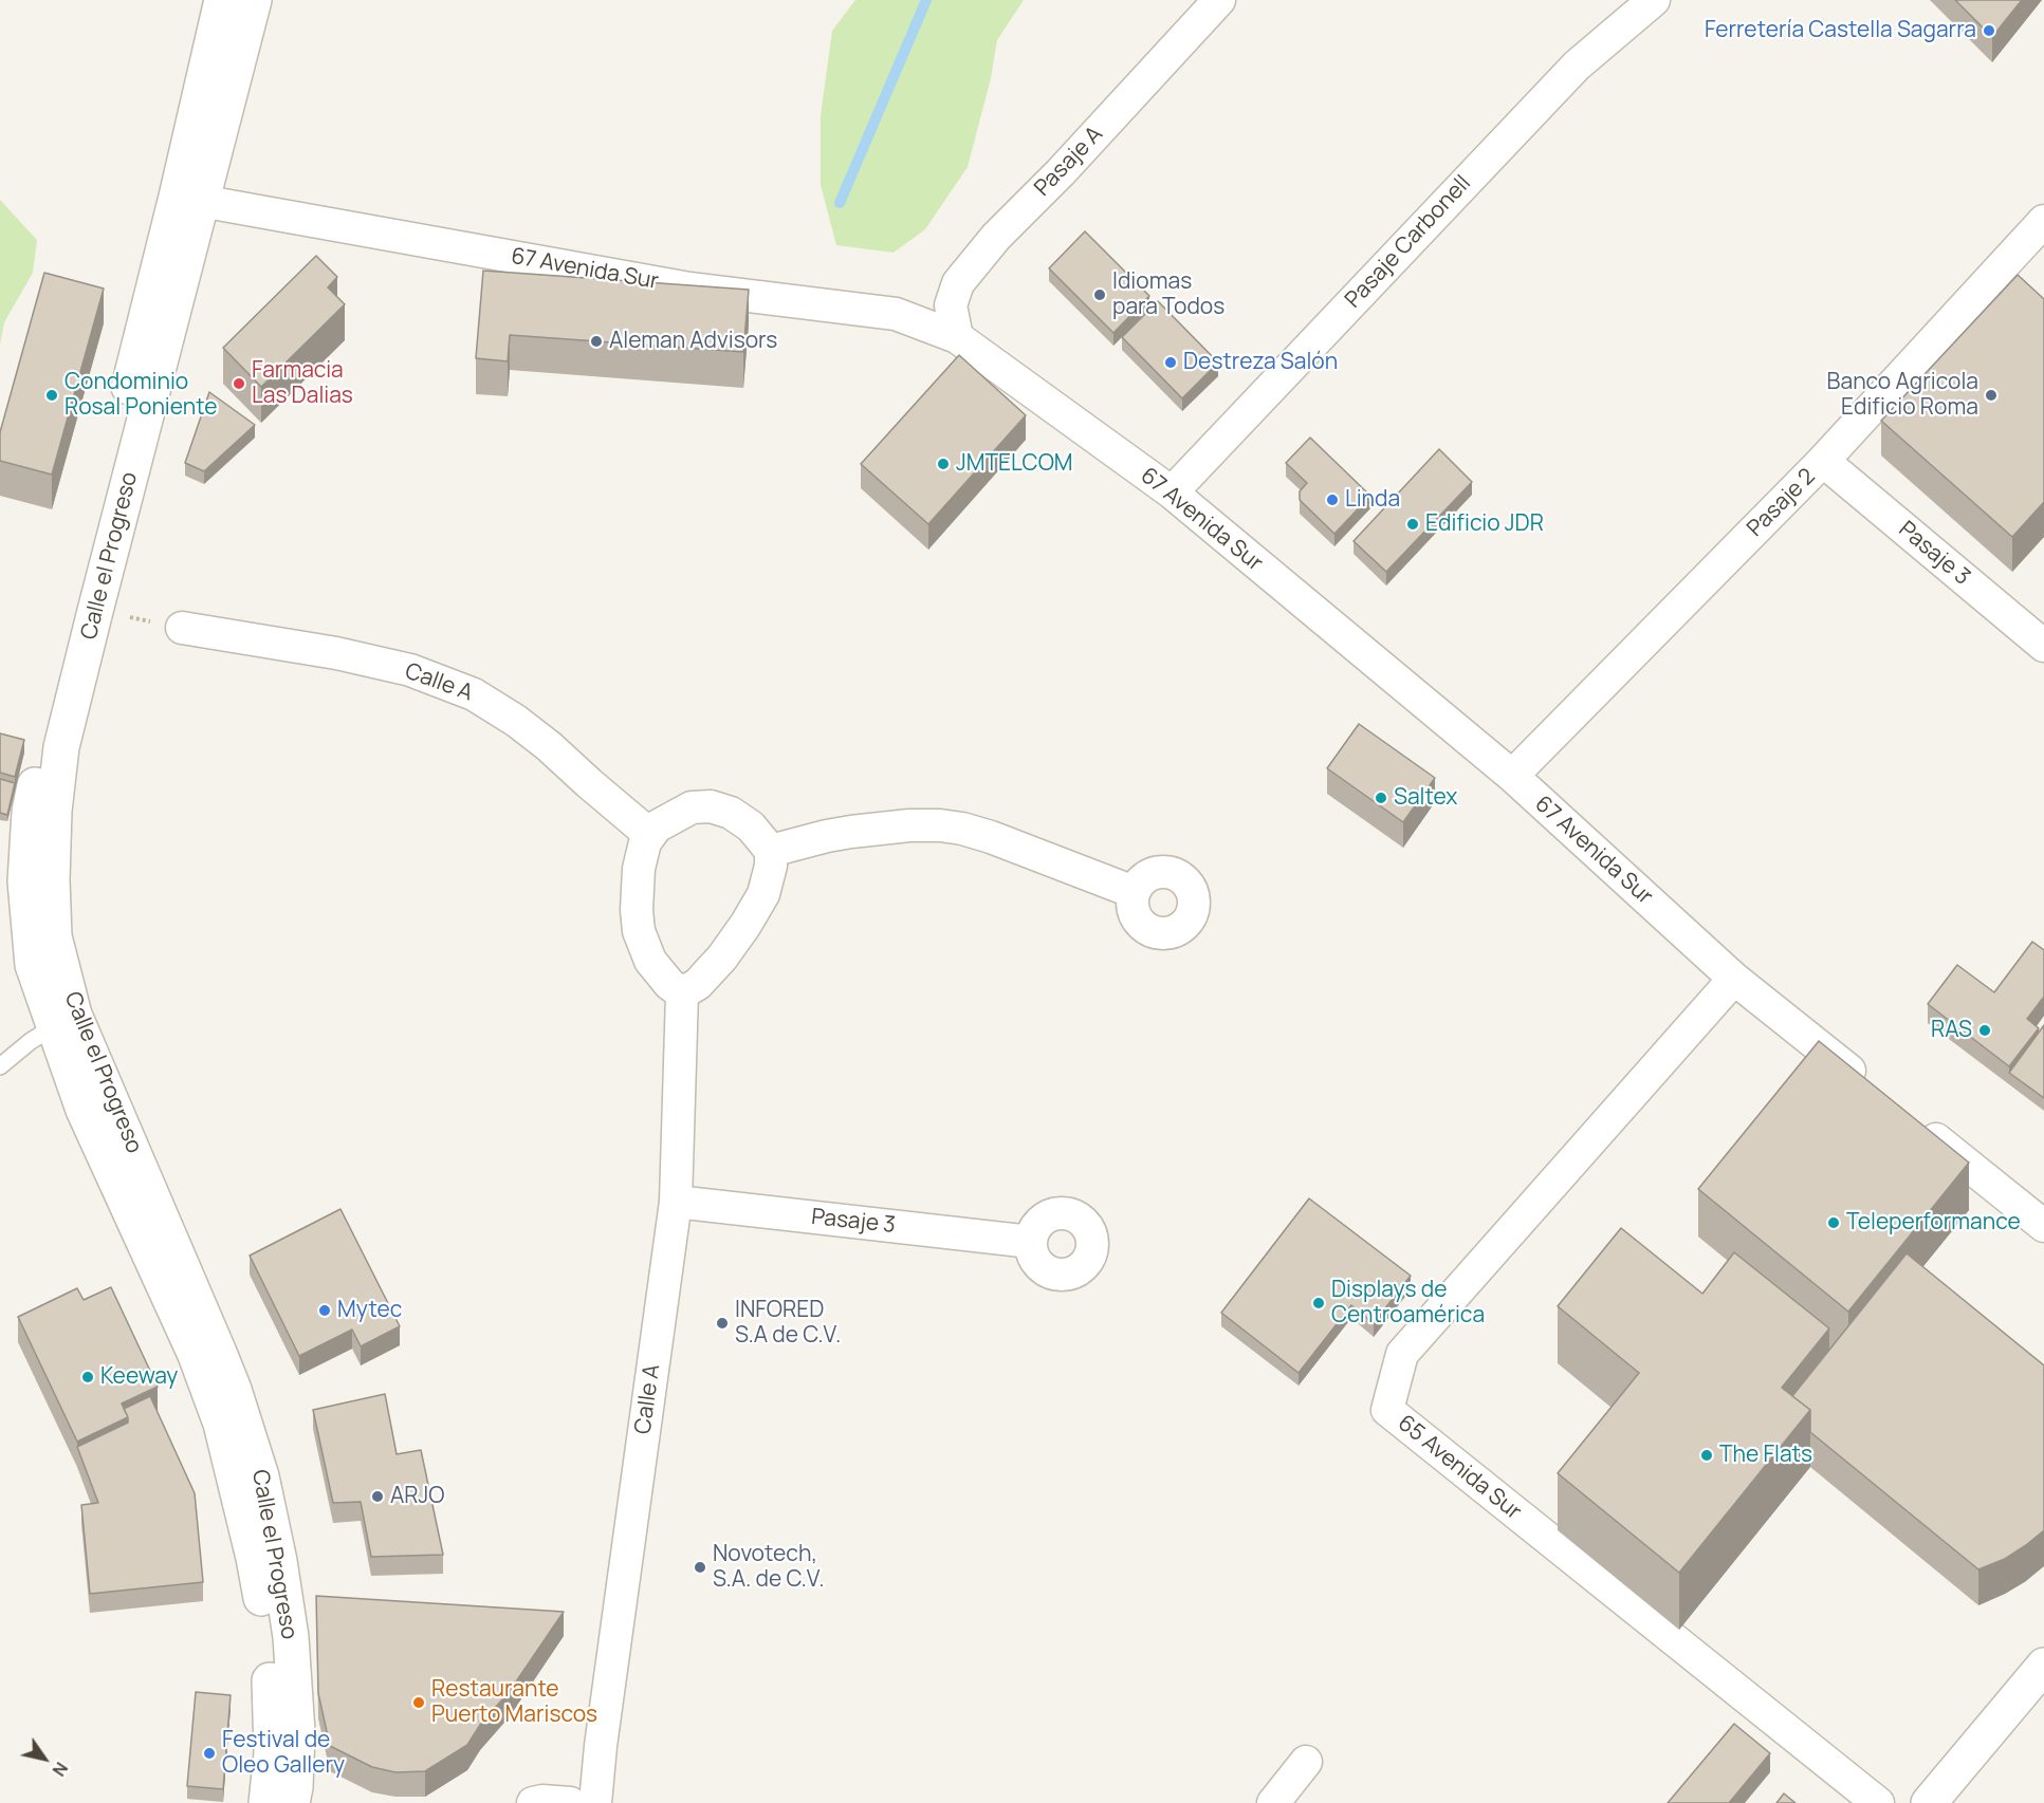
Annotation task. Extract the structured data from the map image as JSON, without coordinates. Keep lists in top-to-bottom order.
{
  "streets": {
    "street": [
      "Pasaje A",
      "Pasaje Carbonell",
      "67 Avenida Sur",
      "Pasaje 2",
      "Pasaje 3",
      "Calle el Progreso",
      "Calle A",
      "65 Avenida Sur"
    ]
  },
  "crossings": [
    ["Pasaje A", "67 Avenida Sur"],
    ["Pasaje Carbonell", "67 Avenida Sur"],
    ["67 Avenida Sur", "Pasaje 2"],
    ["67 Avenida Sur", "Calle el Progreso"],
    ["67 Avenida Sur", "65 Avenida Sur"],
    ["Pasaje 2", "Pasaje 3"],
    ["Pasaje 3", "Calle A"]
  ],
  "places": [
    "Ferretería Castella Sagarra",
    "Idiomas para Todos",
    "Aleman Advisors",
    "Destreza Salón",
    "Farmacia Las Dalias",
    "Condominio Rosal Poniente",
    "Banco Agricola Edificio Roma",
    "JMTELCOM",
    "Linda",
    "Edificio JDR",
    "Saltex",
    "RAS",
    "Teleperformance",
    "Displays de Centroamérica",
    "Mytec",
    "INFORED S.A de C.V.",
    "Keeway",
    "The Flats",
    "ARJO",
    "Novotech, S.A. de C.V.",
    "Restaurante Puerto Mariscos",
    "Festival de Oleo Gallery"
  ],
  "north": "bottom right"
}
